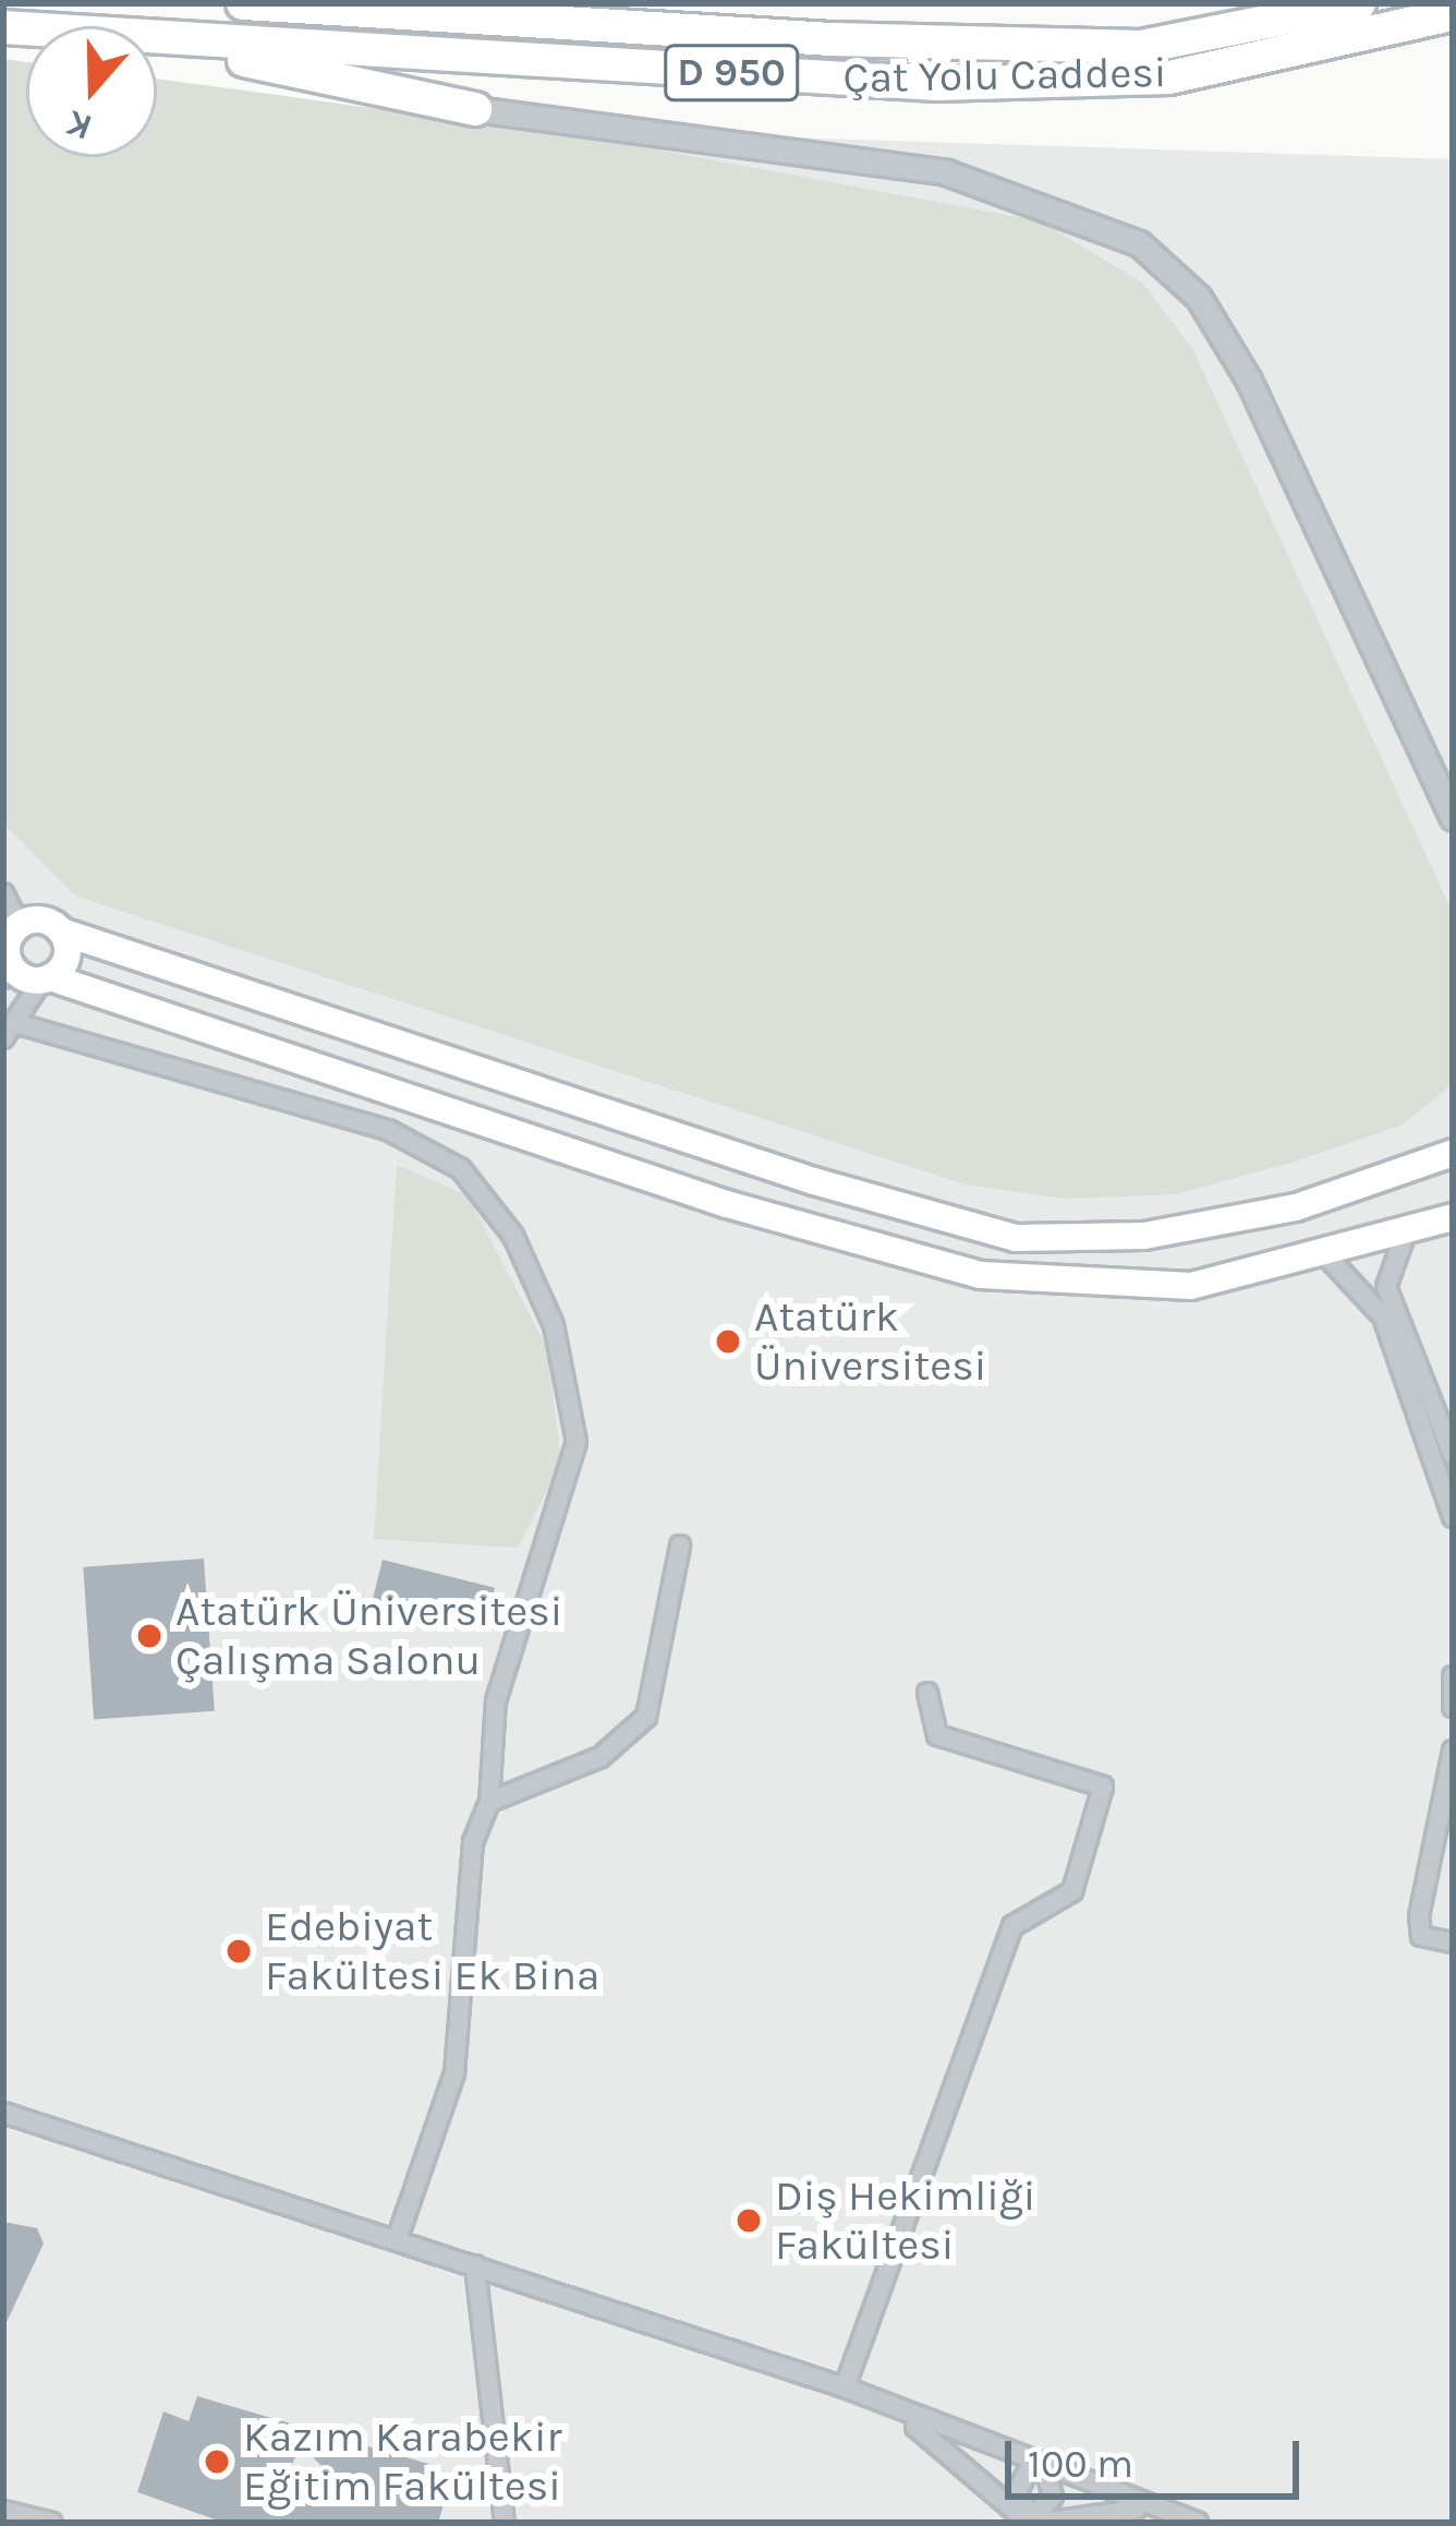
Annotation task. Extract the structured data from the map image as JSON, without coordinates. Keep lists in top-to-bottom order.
{
  "streets": {
    "highway": ["D 950", "Çat Yolu Caddesi"]
  },
  "places": [
    "Atatürk Üniversitesi",
    "Atatürk Üniversitesi Çalışma Salonu",
    "Edebiyat Fakültesi Ek Bina",
    "Diş Hekimliği Fakültesi",
    "Kazım Karabekir Eğitim Fakültesi"
  ],
  "scale_bar": "100 m",
  "north": "bottom"
}
